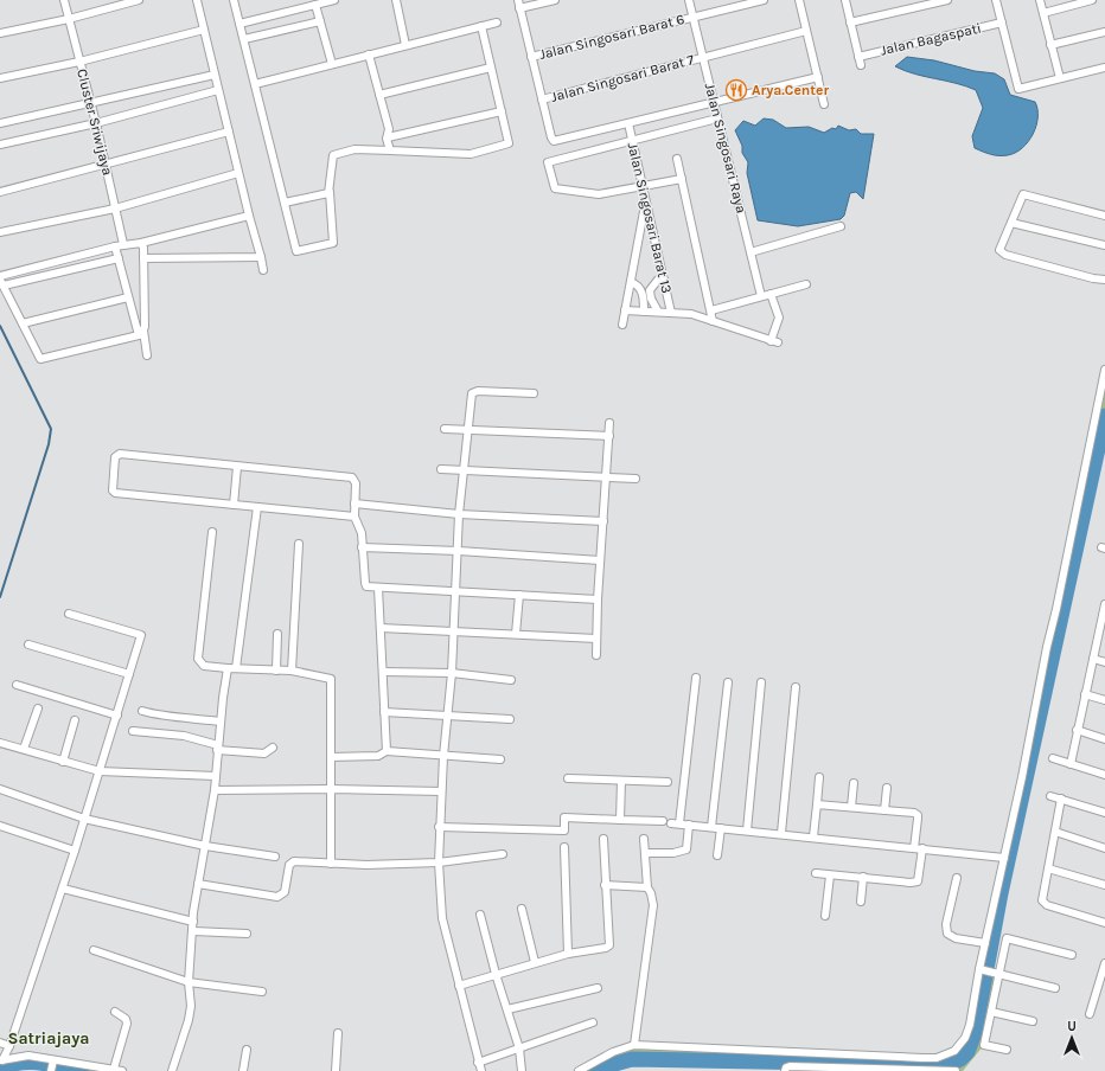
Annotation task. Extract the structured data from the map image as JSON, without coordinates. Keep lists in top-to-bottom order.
{
  "streets": {
    "street": [
      "Jalan Singosari Barat 6",
      "Jalan Bagaspati",
      "Jalan Singosari Barat 7",
      "Cluster Sriwijaya",
      "Jalan Singosari Raya",
      "Jalan Singosari Barat 13"
    ]
  },
  "crossings": [
    ["Jalan Singosari Barat 6", "Jalan Singosari Raya"],
    ["Jalan Singosari Barat 7", "Jalan Singosari Raya"]
  ],
  "districts": ["Satriajaya"],
  "places": {
    "restaurant": ["Arya.Center"]
  },
  "north": "top"
}
